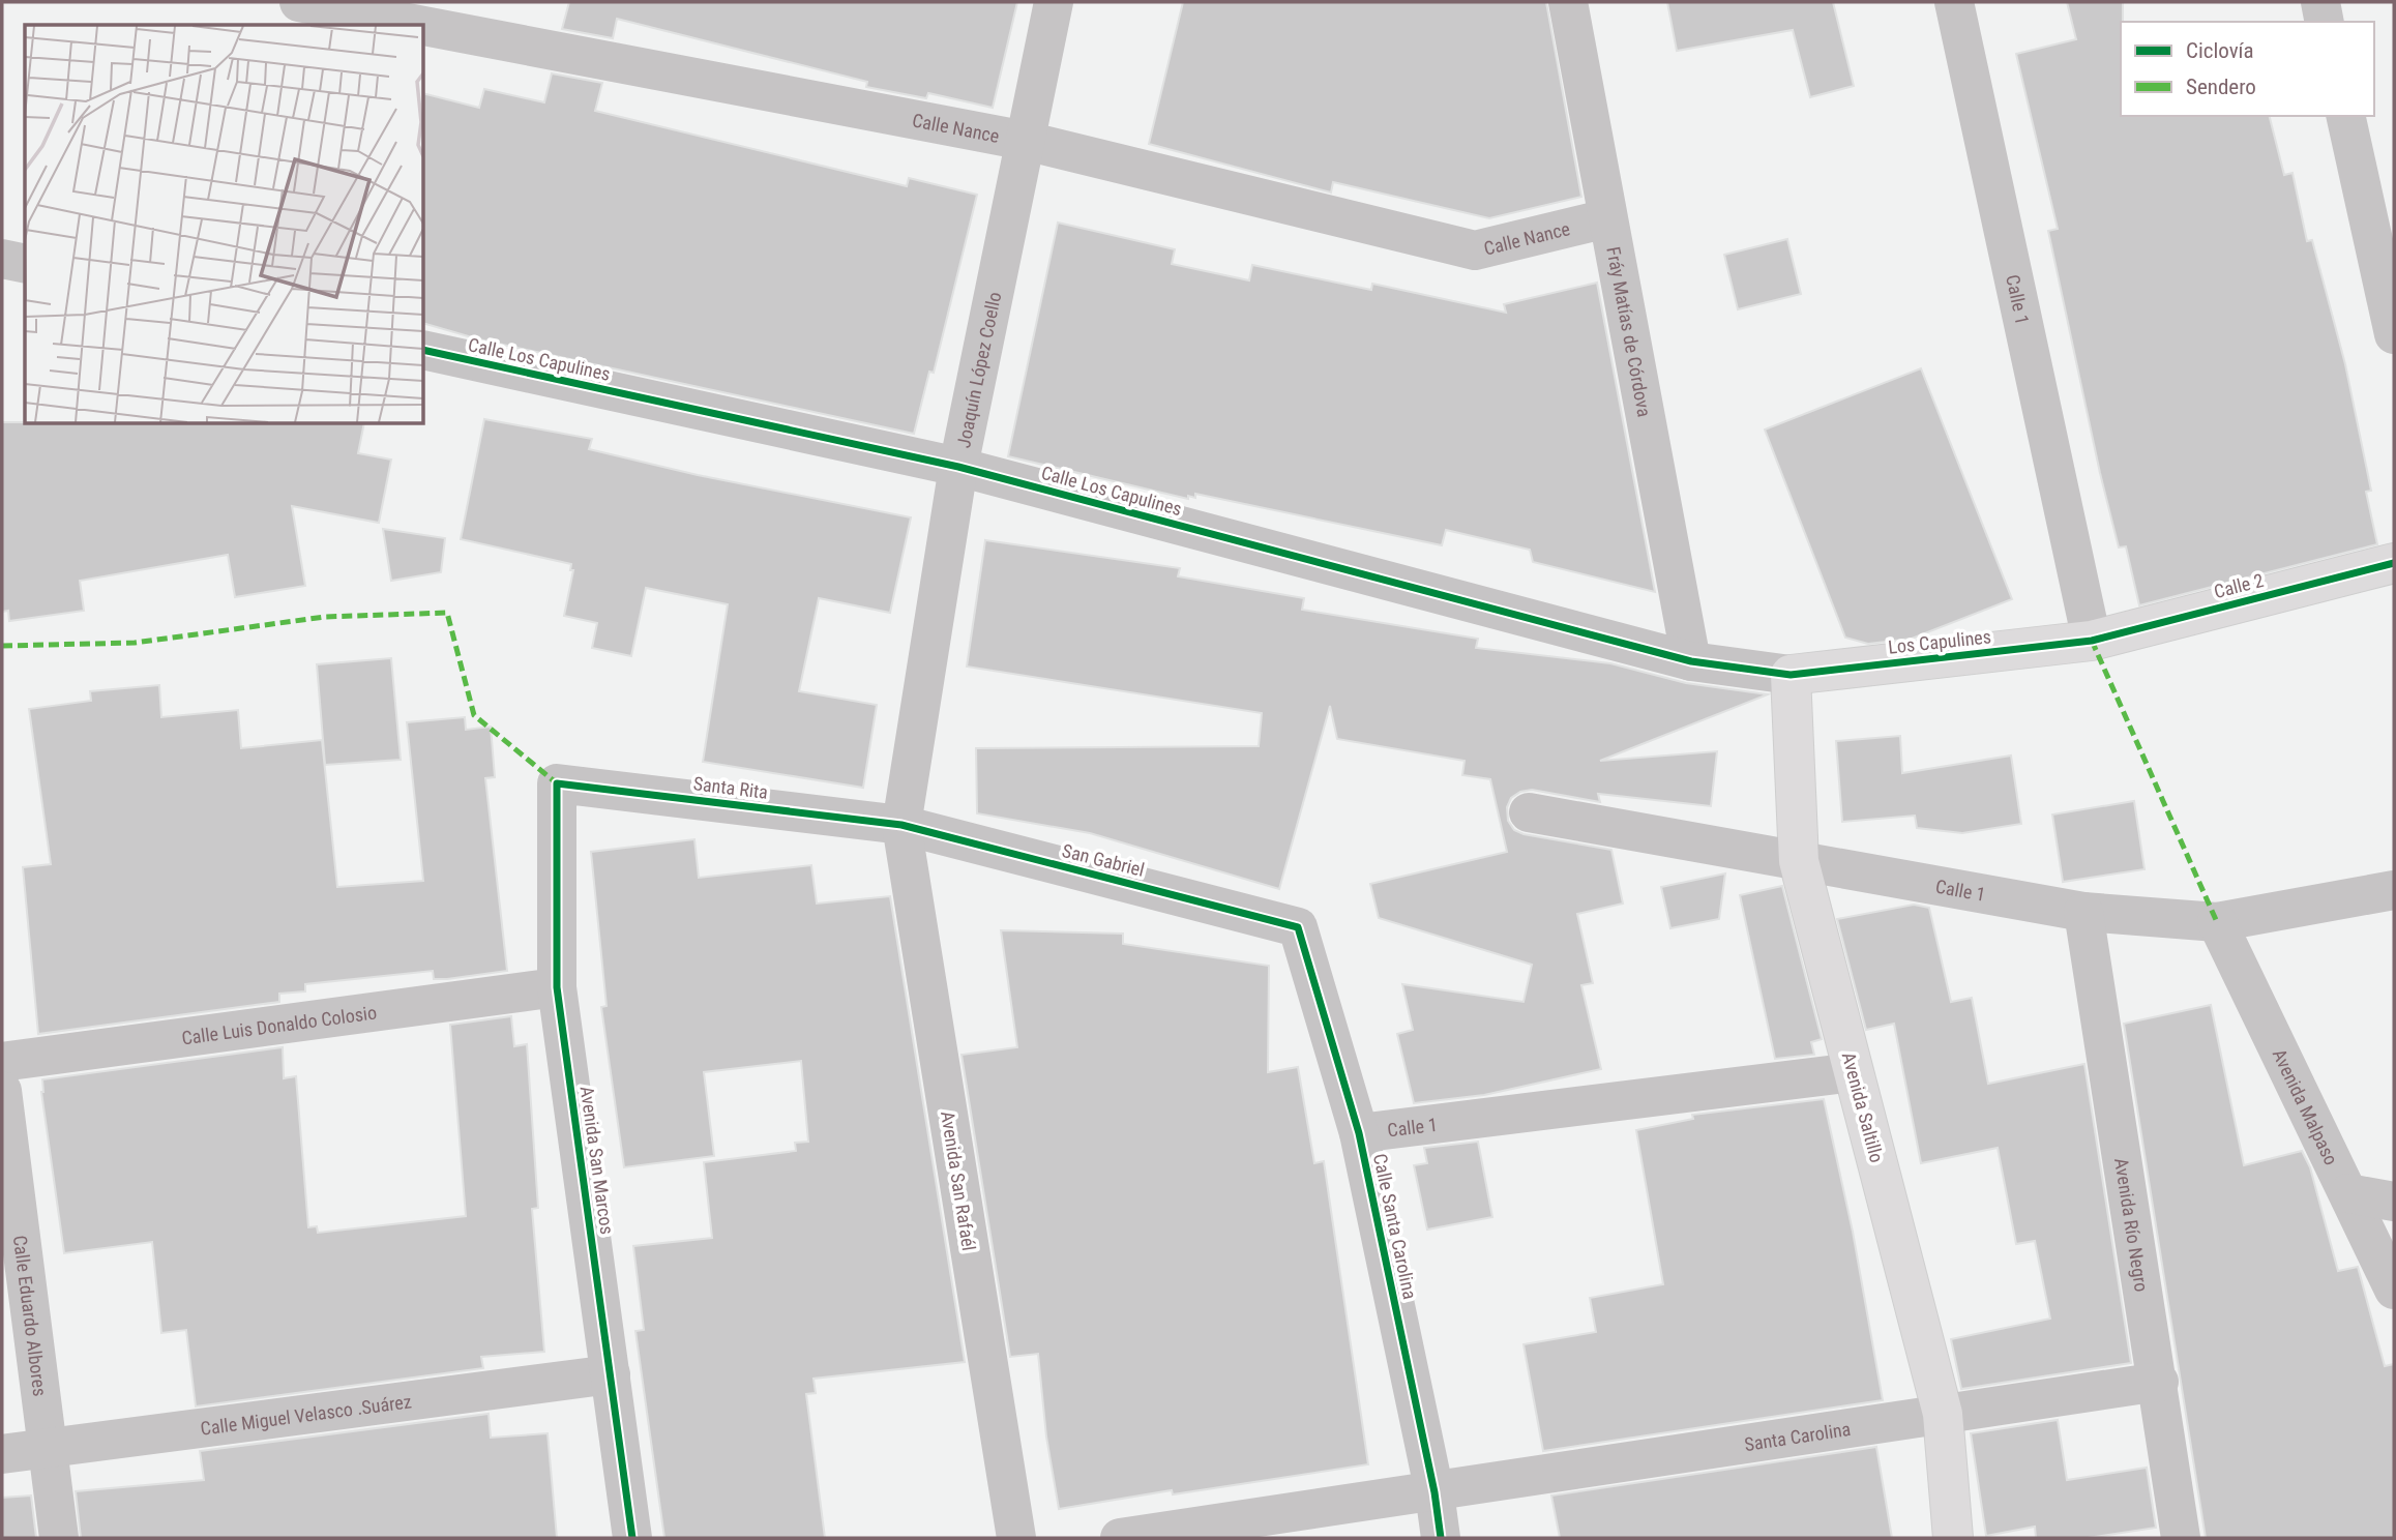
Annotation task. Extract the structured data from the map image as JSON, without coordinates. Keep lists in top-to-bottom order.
{
  "streets": {
    "street": [
      "Calle Nance",
      "Calle 1",
      "Fráy Matías de Córdova",
      "Calle Los Capulines",
      "Joaquín López Coello",
      "Calle 2",
      "Los Capulines",
      "Santa Rita",
      "San Gabriel",
      "Calle Luis Donaldo Colosio",
      "Avenida Malpaso",
      "Avenida Saltillo",
      "Avenida San Marcos",
      "Avenida San Rafaél",
      "Avenida Río Negro",
      "Calle Santa Carolina",
      "Calle Eduardo Albores",
      "Calle Miguel Velasco .Suárez",
      "Santa Carolina"
    ]
  },
  "crossings": [
    ["Calle Nance", "Fráy Matías de Córdova"],
    ["Calle Nance", "Joaquín López Coello"],
    ["Calle 1", "Calle 2"],
    ["Calle 1", "Los Capulines"],
    ["Calle 1", "Avenida Malpaso"],
    ["Calle 1", "Avenida Saltillo"],
    ["Calle 1", "Avenida Río Negro"],
    ["Calle 1", "Calle Santa Carolina"],
    ["Fráy Matías de Córdova", "Calle Los Capulines"],
    ["Calle Los Capulines", "Joaquín López Coello"],
    ["Calle Los Capulines", "Los Capulines"],
    ["Calle Los Capulines", "Avenida Saltillo"],
    ["Joaquín López Coello", "Santa Rita"],
    ["Joaquín López Coello", "San Gabriel"],
    ["Joaquín López Coello", "Avenida San Rafaél"],
    ["Calle 2", "Los Capulines"],
    ["Los Capulines", "Avenida Saltillo"],
    ["Santa Rita", "San Gabriel"],
    ["Santa Rita", "Avenida San Marcos"],
    ["Santa Rita", "Avenida San Rafaél"],
    ["San Gabriel", "Avenida San Rafaél"],
    ["San Gabriel", "Calle Santa Carolina"],
    ["Calle Luis Donaldo Colosio", "Avenida San Marcos"],
    ["Avenida Saltillo", "Santa Carolina"],
    ["Avenida San Marcos", "Calle Miguel Velasco .Suárez"],
    ["Avenida Río Negro", "Santa Carolina"],
    ["Calle Santa Carolina", "Santa Carolina"],
    ["Calle Eduardo Albores", "Calle Miguel Velasco .Suárez"]
  ],
  "legend": ["Ciclovía", "Sendero"]
}
